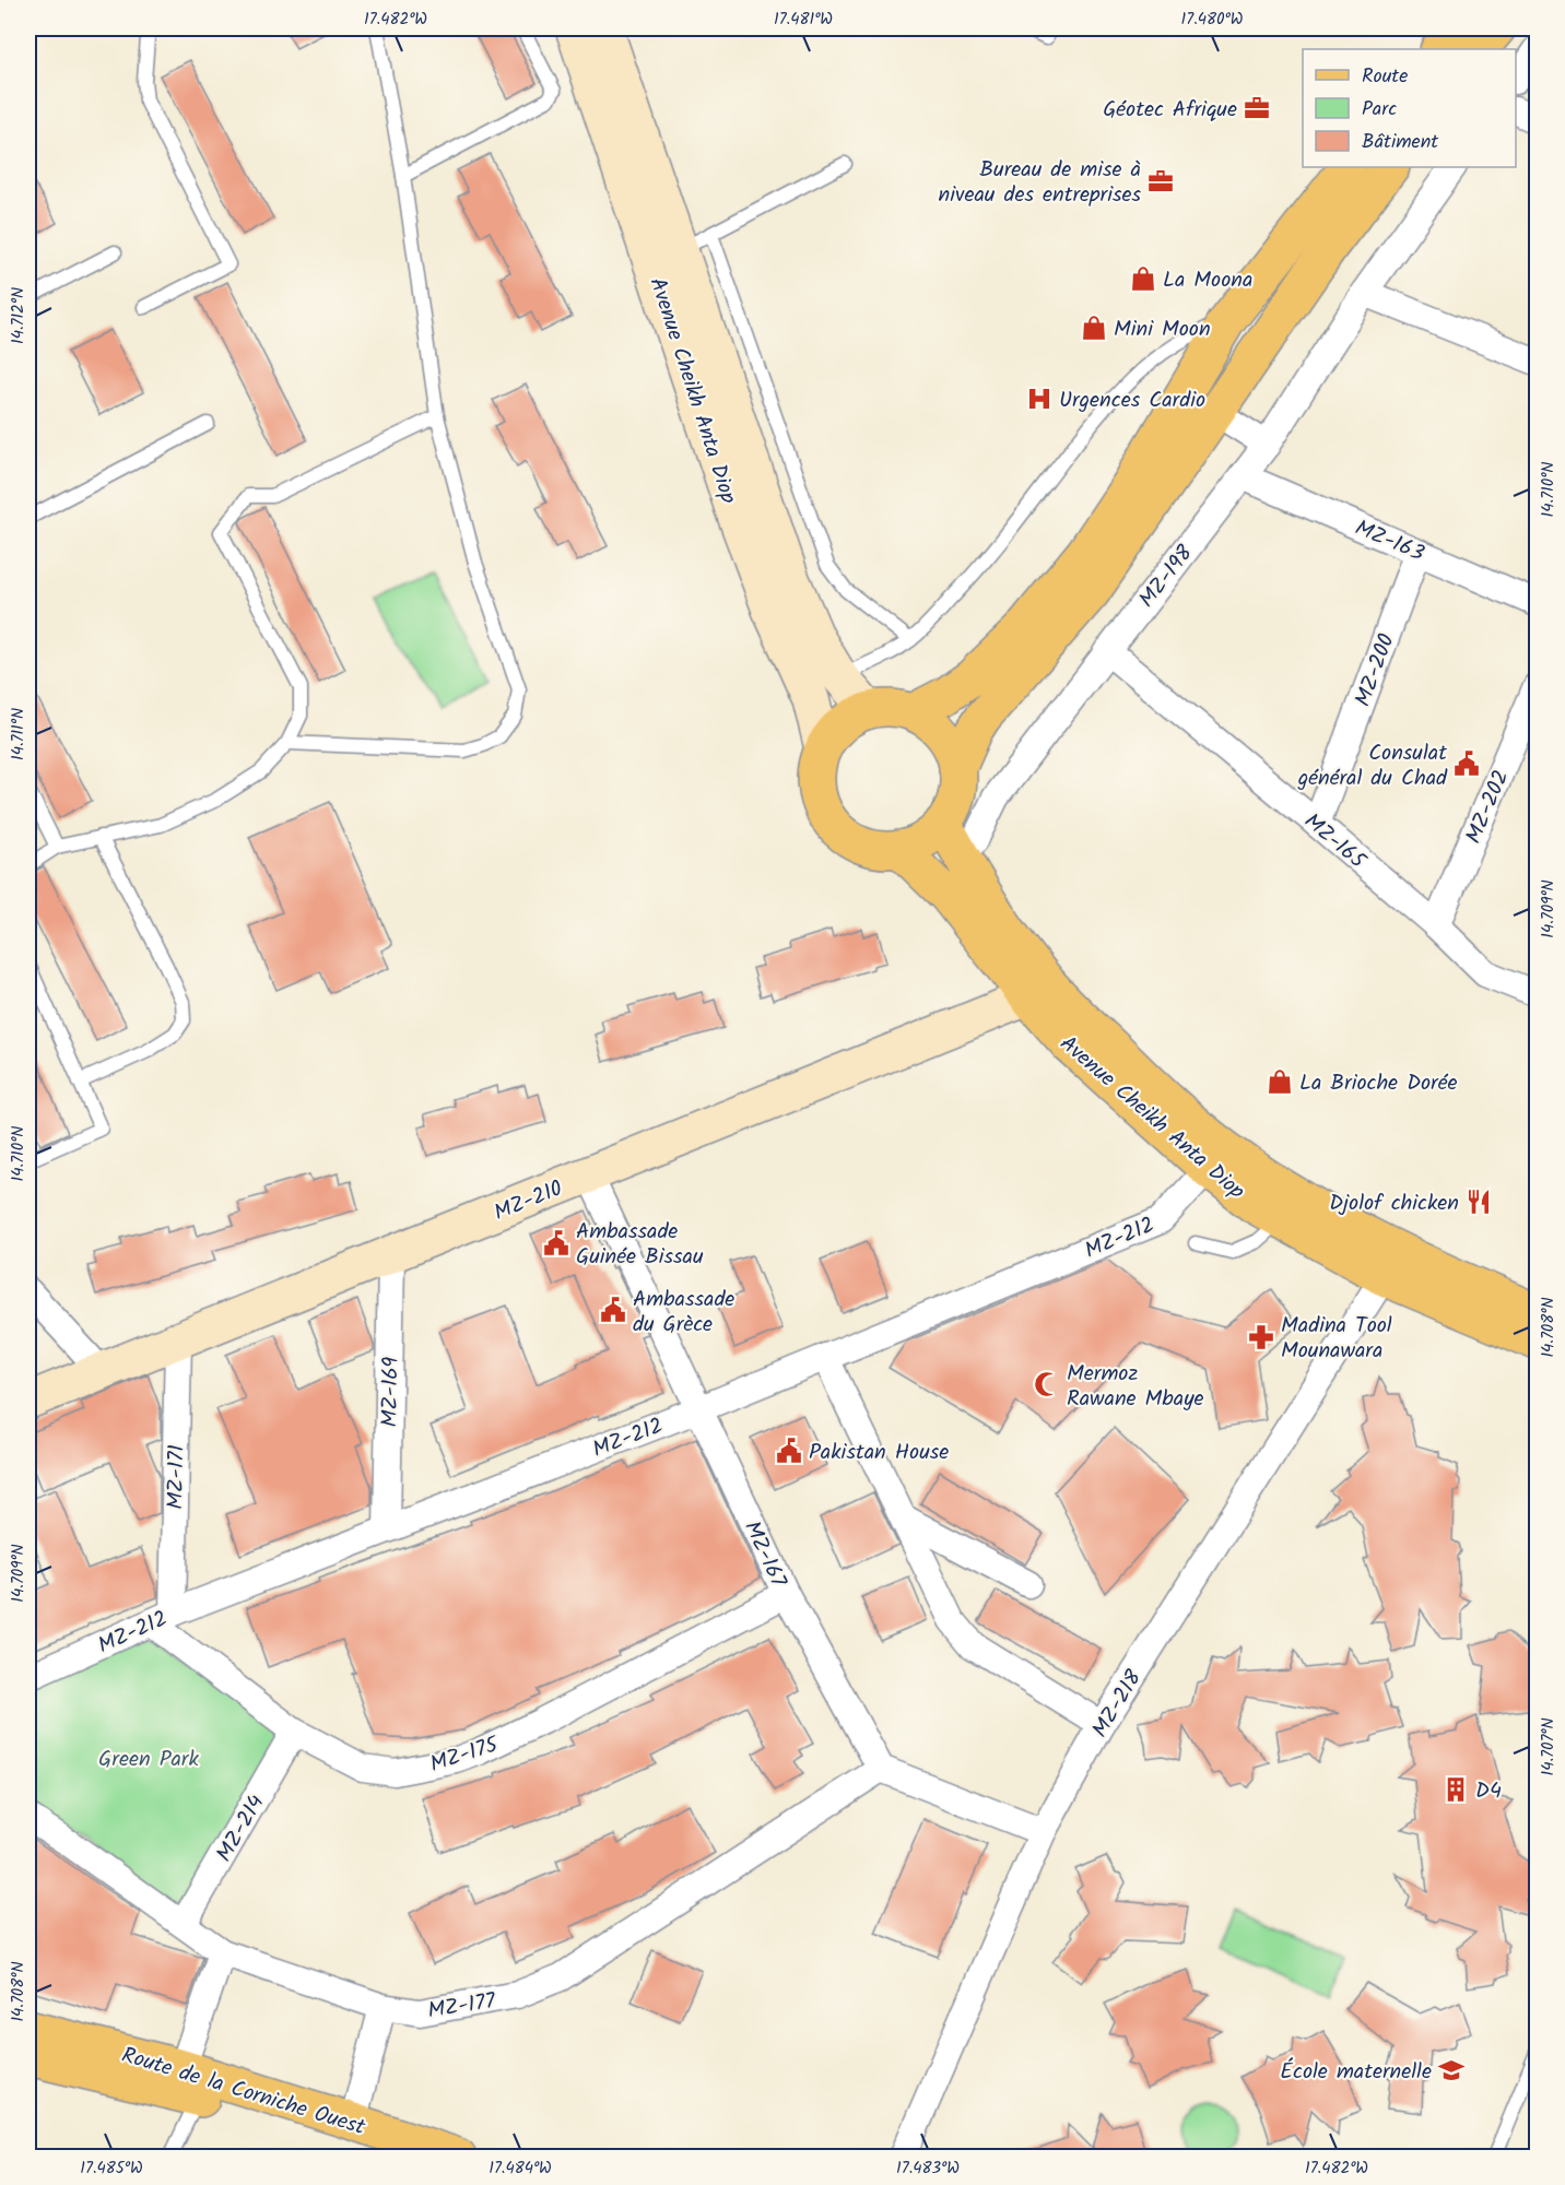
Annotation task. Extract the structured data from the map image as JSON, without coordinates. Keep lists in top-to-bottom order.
{
  "streets": {
    "main road": ["Avenue Cheikh Anta Diop", "Route de la Corniche Ouest"],
    "street": [
      "MZ-163",
      "MZ-198",
      "MZ-200",
      "MZ-202",
      "MZ-165",
      "MZ-210",
      "MZ-212",
      "MZ-169",
      "MZ-171",
      "MZ-167",
      "MZ-218",
      "MZ-175",
      "MZ-214",
      "MZ-177"
    ]
  },
  "crossings": [
    ["Avenue Cheikh Anta Diop", "MZ-198"],
    ["Avenue Cheikh Anta Diop", "MZ-210"],
    ["Avenue Cheikh Anta Diop", "MZ-212"],
    ["Avenue Cheikh Anta Diop", "MZ-218"],
    ["MZ-163", "MZ-198"],
    ["MZ-163", "MZ-200"],
    ["MZ-198", "MZ-165"],
    ["MZ-200", "MZ-165"],
    ["MZ-202", "MZ-165"],
    ["MZ-210", "MZ-169"],
    ["MZ-210", "MZ-171"],
    ["MZ-210", "MZ-167"],
    ["MZ-212", "MZ-169"],
    ["MZ-212", "MZ-171"],
    ["MZ-212", "MZ-167"],
    ["MZ-212", "MZ-175"],
    ["MZ-171", "MZ-175"],
    ["MZ-167", "MZ-175"],
    ["MZ-167", "MZ-177"],
    ["MZ-175", "MZ-214"],
    ["MZ-214", "MZ-177"]
  ],
  "parks": ["Green Park"],
  "places": {
    "office": ["Géotec Afrique", "Bureau de mise à niveau des entreprises"],
    "shop": ["La Moona", "Mini Moon", "La Brioche Dorée"],
    "hospital": ["Urgences Cardio"],
    "public building": [
      "Consulat général du Chad",
      "Ambassade Guinée Bissau",
      "Ambassade du Grèce",
      "Pakistan House"
    ],
    "restaurant": ["Djolof chicken"],
    "pharmacy": ["Madina Tool Mounawara"],
    "mosque": ["Mermoz Rawane Mbaye"],
    "building": ["D4"],
    "school or university": ["École maternelle"]
  },
  "legend": ["Route", "Parc", "Bâtiment"],
  "coordinates": [
    "17.482°W",
    "17.481°W",
    "17.480°W",
    "14.712°N",
    "14.710°N",
    "14.711°N",
    "14.709°N",
    "14.708°N",
    "14.707°N",
    "17.485°W",
    "17.484°W",
    "17.483°W"
  ]
}
